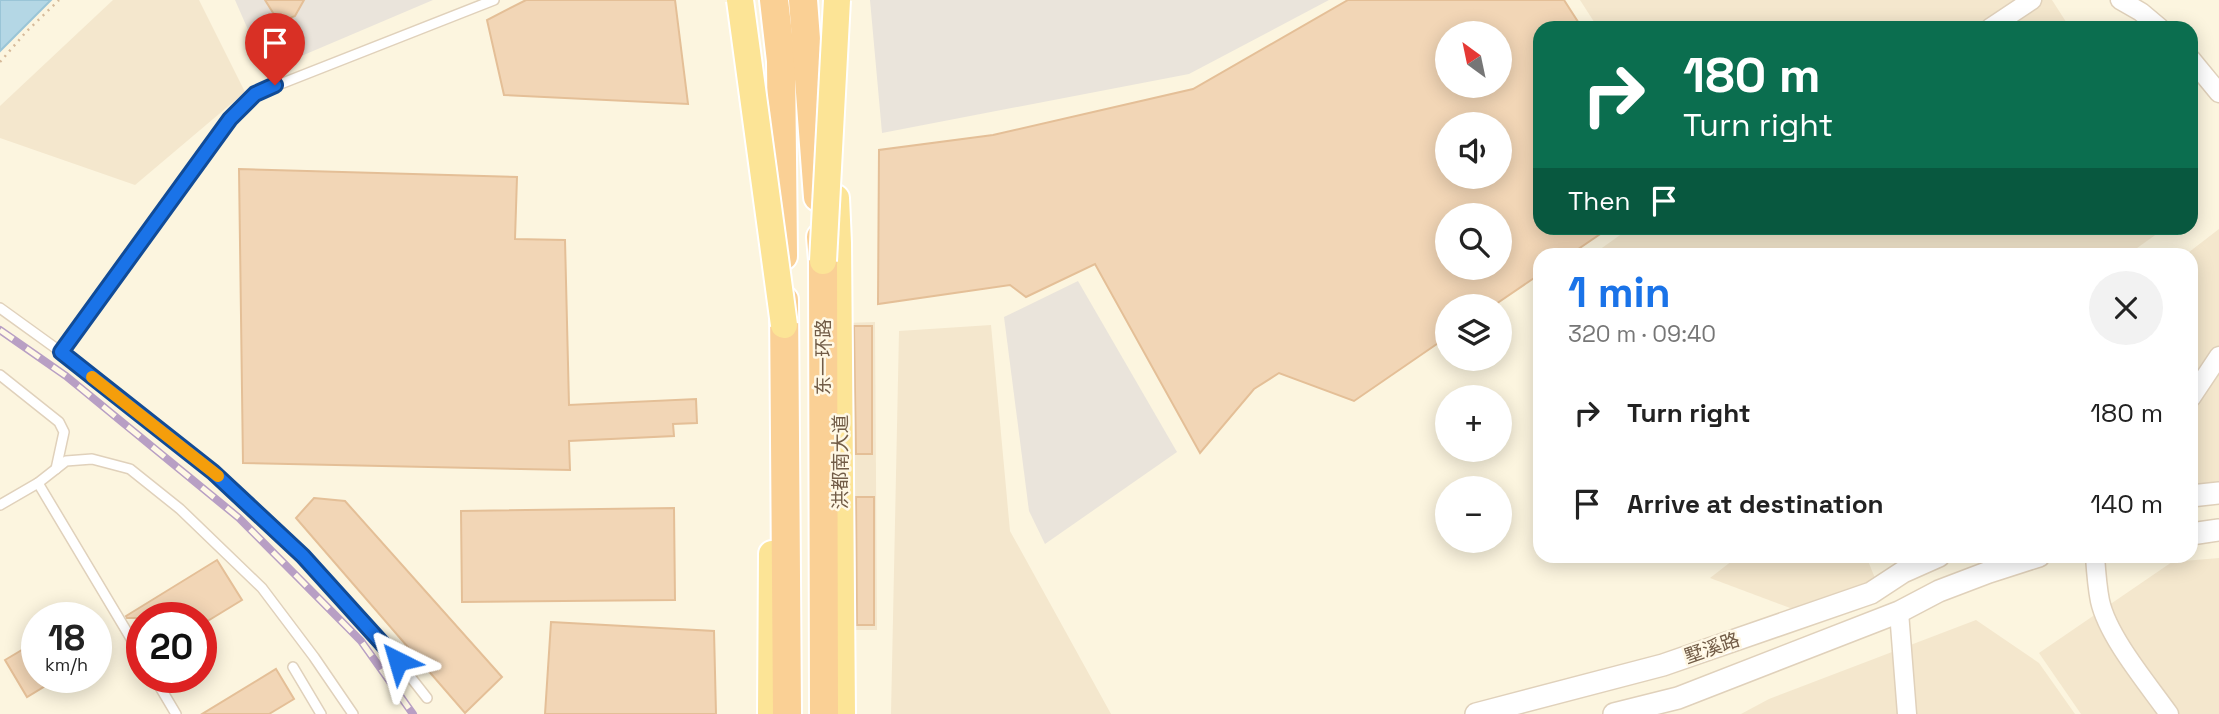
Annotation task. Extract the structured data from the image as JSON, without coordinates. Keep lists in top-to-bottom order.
{
  "streets": {
    "highway": ["东一环路"],
    "main road": ["洪都南大道"],
    "street": ["墅溪路"]
  },
  "north": "top left",
  "page": {
    "map_buttons": ["+", "−"],
    "turn": ["180 m", "Turn right"],
    "then": "Then",
    "heading": ["1 min", "320 m · 09:40"],
    "list": [
      {
        "name": "Turn right",
        "value": "180 m"
      },
      {
        "name": "Arrive at destination",
        "value": "140 m"
      }
    ],
    "speed": "18 km/h",
    "limit": "20"
  }
}
